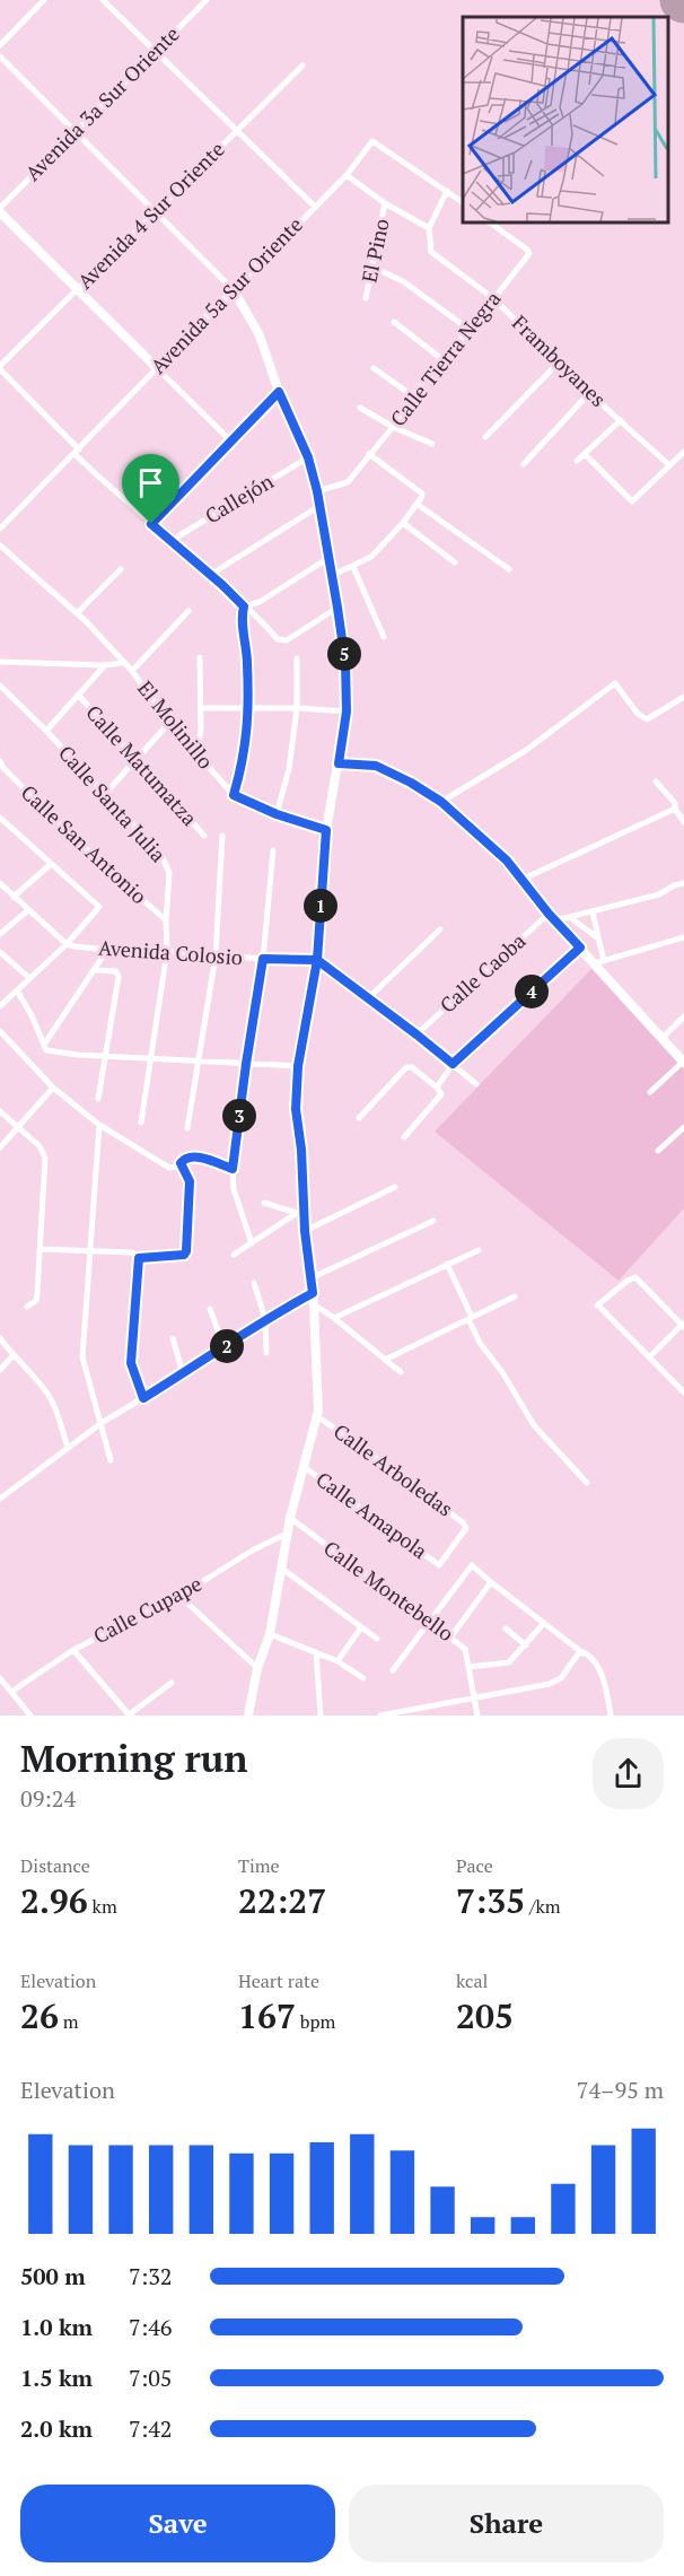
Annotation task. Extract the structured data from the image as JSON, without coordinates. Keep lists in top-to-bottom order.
{
  "streets": {
    "street": [
      "Avenida 3a Sur Oriente",
      "Avenida 4 Sur Oriente",
      "El Pino",
      "Avenida 5a Sur Oriente",
      "Calle Tierra Negra",
      "Framboyanes",
      "Callejón",
      "El Molinillo",
      "Calle Matumatza",
      "Calle Santa Julia",
      "Calle San Antonio",
      "Avenida Colosio",
      "Calle Caoba",
      "Calle Arboledas",
      "Calle Amapola",
      "Calle Montebello",
      "Calle Cupape"
    ]
  },
  "crossings": [
    ["Calle Tierra Negra", "Framboyanes"],
    ["Calle Santa Julia", "Calle San Antonio"],
    ["Calle Santa Julia", "Avenida Colosio"],
    ["Calle Arboledas", "Calle Amapola"]
  ],
  "page": {
    "pins": [
      "5",
      "1",
      "4",
      "3",
      "2"
    ],
    "heading": ["Morning run", "09:24"],
    "stats": [
      ["Distance", "2.96 km"],
      ["Time", "22:27"],
      ["Pace", "7:35 /km"],
      ["Elevation", "26 m"],
      ["Heart rate", "167 bpm"],
      ["kcal", "205"]
    ],
    "chart": ["Elevation", "74–95 m"],
    "list": [
      {
        "name": "500 m",
        "note": "7:32"
      },
      {
        "name": "1.0 km",
        "note": "7:46"
      },
      {
        "name": "1.5 km",
        "note": "7:05"
      },
      {
        "name": "2.0 km",
        "note": "7:42"
      }
    ],
    "buttons": ["Save", "Share"]
  }
}
